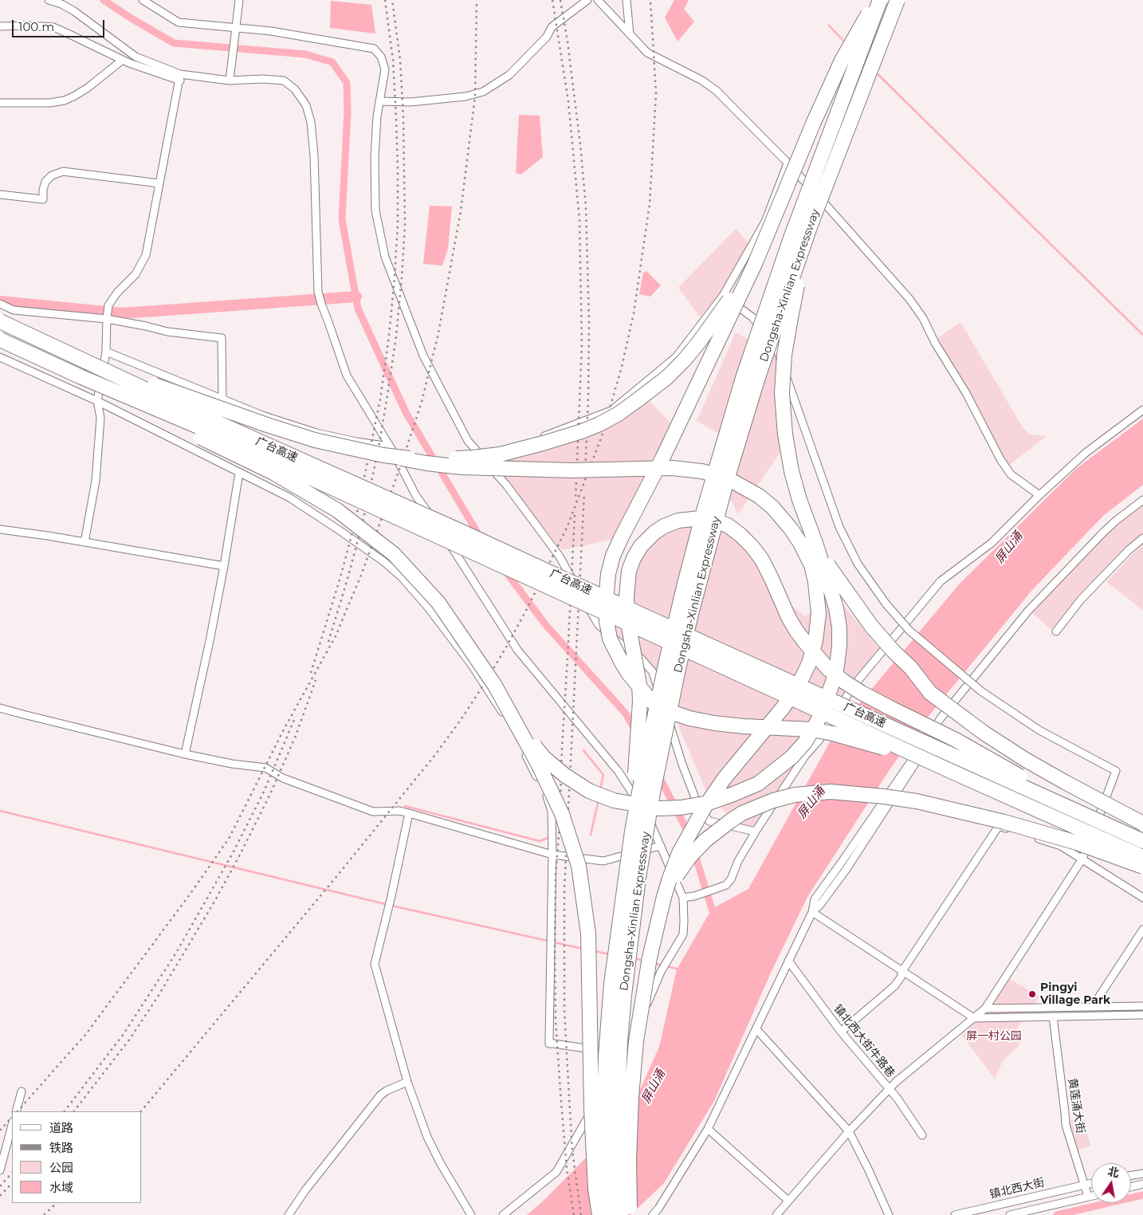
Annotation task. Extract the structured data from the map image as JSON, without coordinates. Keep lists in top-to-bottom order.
{
  "streets": {
    "highway": ["Dongsha-Xinlian Expressway", "广台高速"],
    "street": ["镇北西大街牛路巷", "黄莲涌大街", "镇北西大街"]
  },
  "crossings": [
    ["黄莲涌大街", "镇北西大街"]
  ],
  "water": ["屏山涌"],
  "parks": ["屏一村公园"],
  "places": ["Pingyi Village Park"],
  "legend": [
    "道路",
    "铁路",
    "公园",
    "水域"
  ],
  "scale_bar": "100 m",
  "north": "top"
}
